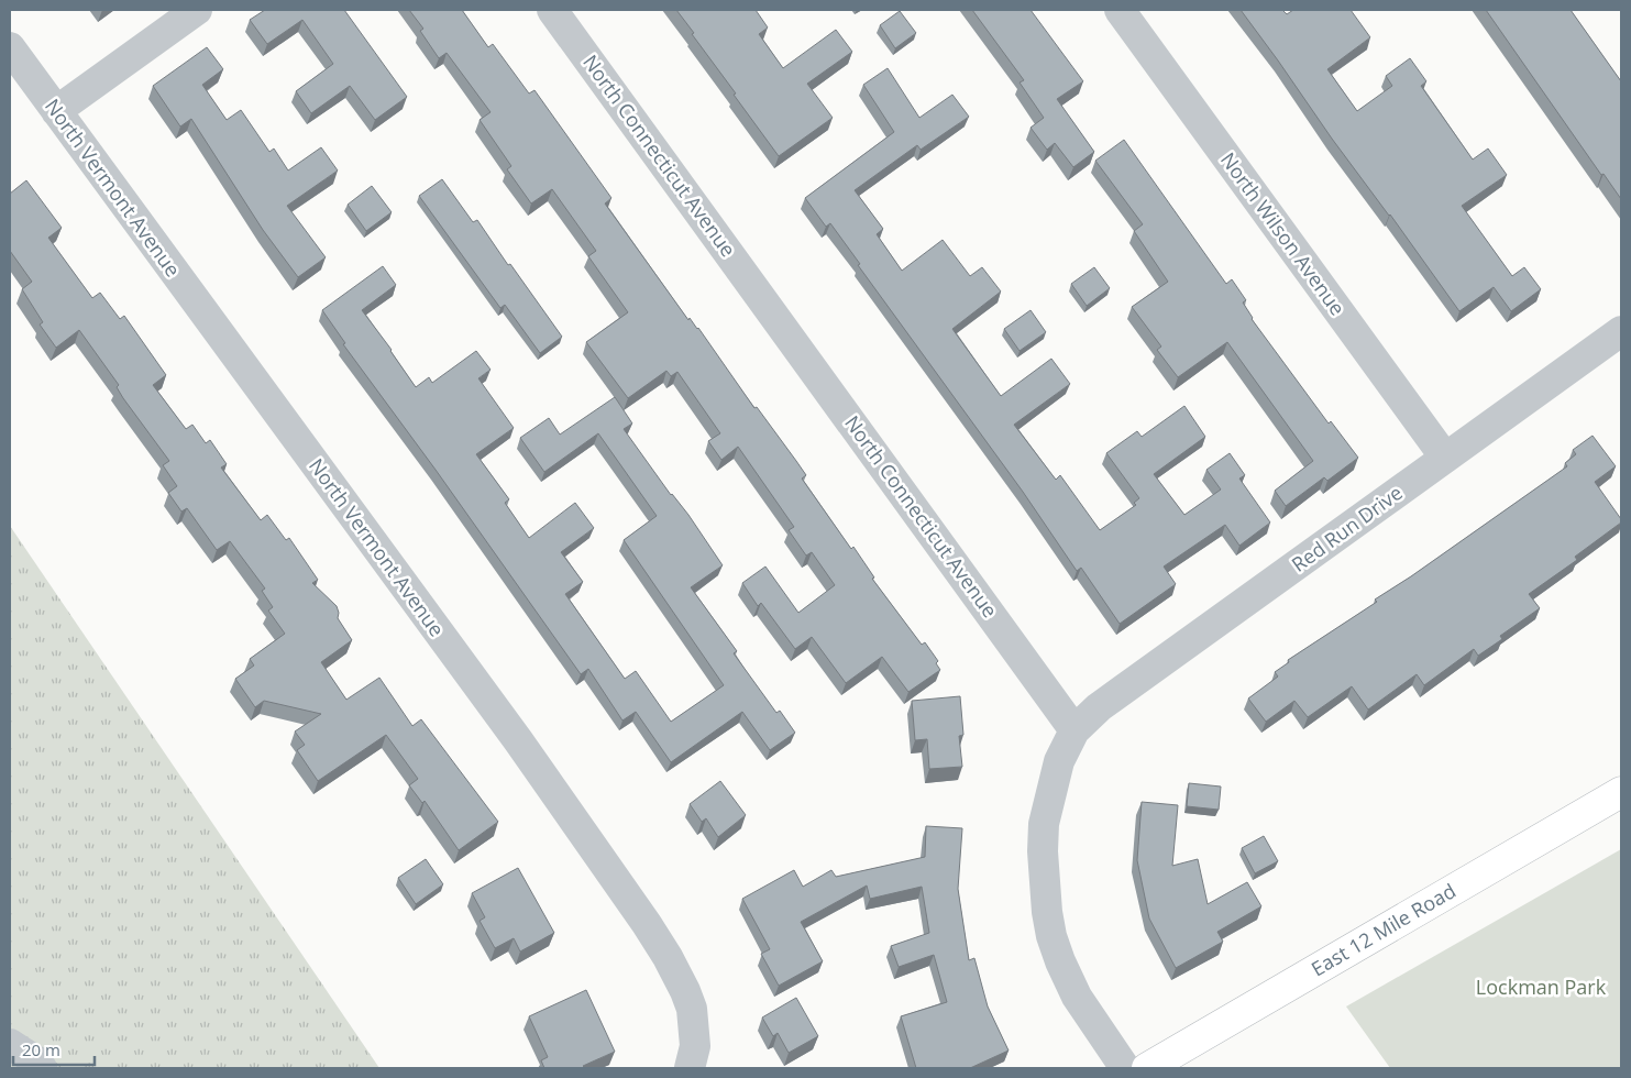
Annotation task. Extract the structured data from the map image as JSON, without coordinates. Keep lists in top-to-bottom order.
{
  "streets": {
    "main road": ["East 12 Mile Road"],
    "street": [
      "North Connecticut Avenue",
      "North Vermont Avenue",
      "North Wilson Avenue",
      "Red Run Drive"
    ]
  },
  "crossings": [
    ["North Connecticut Avenue", "Red Run Drive"],
    ["North Wilson Avenue", "Red Run Drive"]
  ],
  "parks": ["Lockman Park"],
  "scale_bar": "20 m"
}
